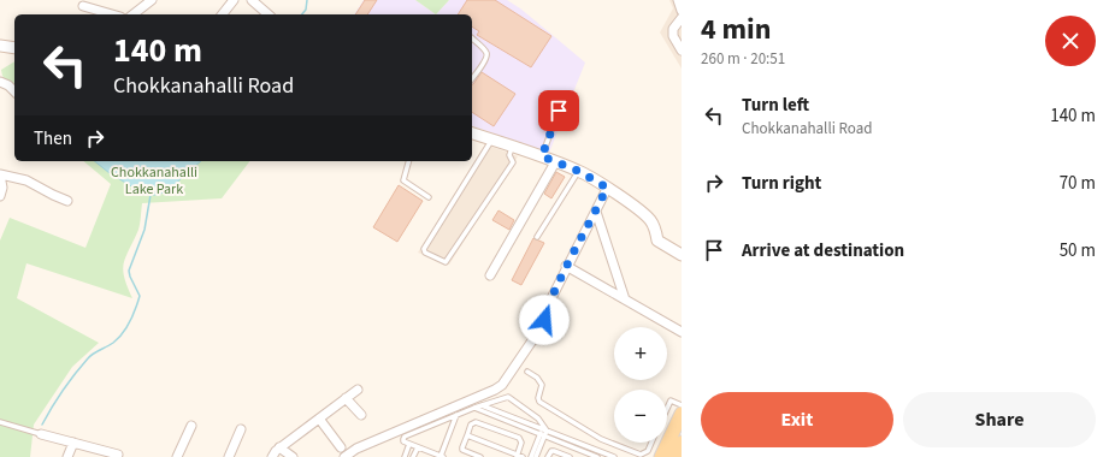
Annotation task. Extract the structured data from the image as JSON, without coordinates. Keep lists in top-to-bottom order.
{
  "parks": ["Chokkanahalli Lake Park"],
  "page": {
    "heading": ["4 min", "260 m · 20:51"],
    "turn": ["140 m", "Chokkanahalli Road"],
    "list": [
      {
        "name": "Turn left",
        "note": "Chokkanahalli Road",
        "value": "140 m"
      },
      {
        "name": "Turn right",
        "value": "70 m"
      },
      {
        "name": "Arrive at destination",
        "value": "50 m"
      }
    ],
    "then": "Then",
    "map_buttons": ["+", "−"],
    "buttons": ["Exit", "Share"]
  }
}
